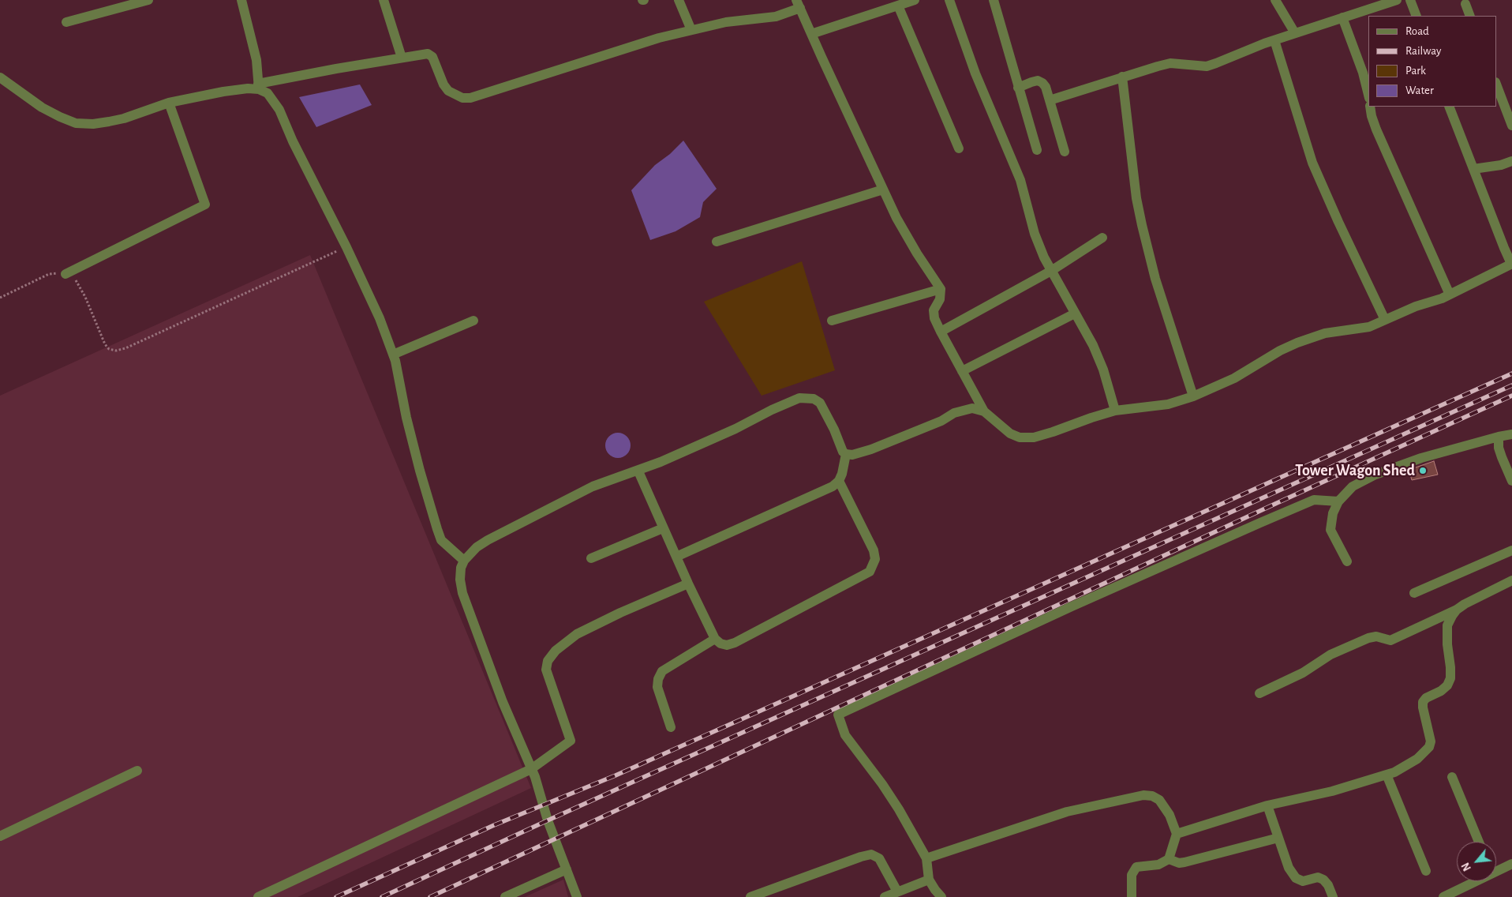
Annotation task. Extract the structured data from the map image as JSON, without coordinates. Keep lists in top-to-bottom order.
{
  "places": ["Tower Wagon Shed"],
  "legend": [
    "Road",
    "Railway",
    "Park",
    "Water"
  ],
  "north": "bottom left"
}
